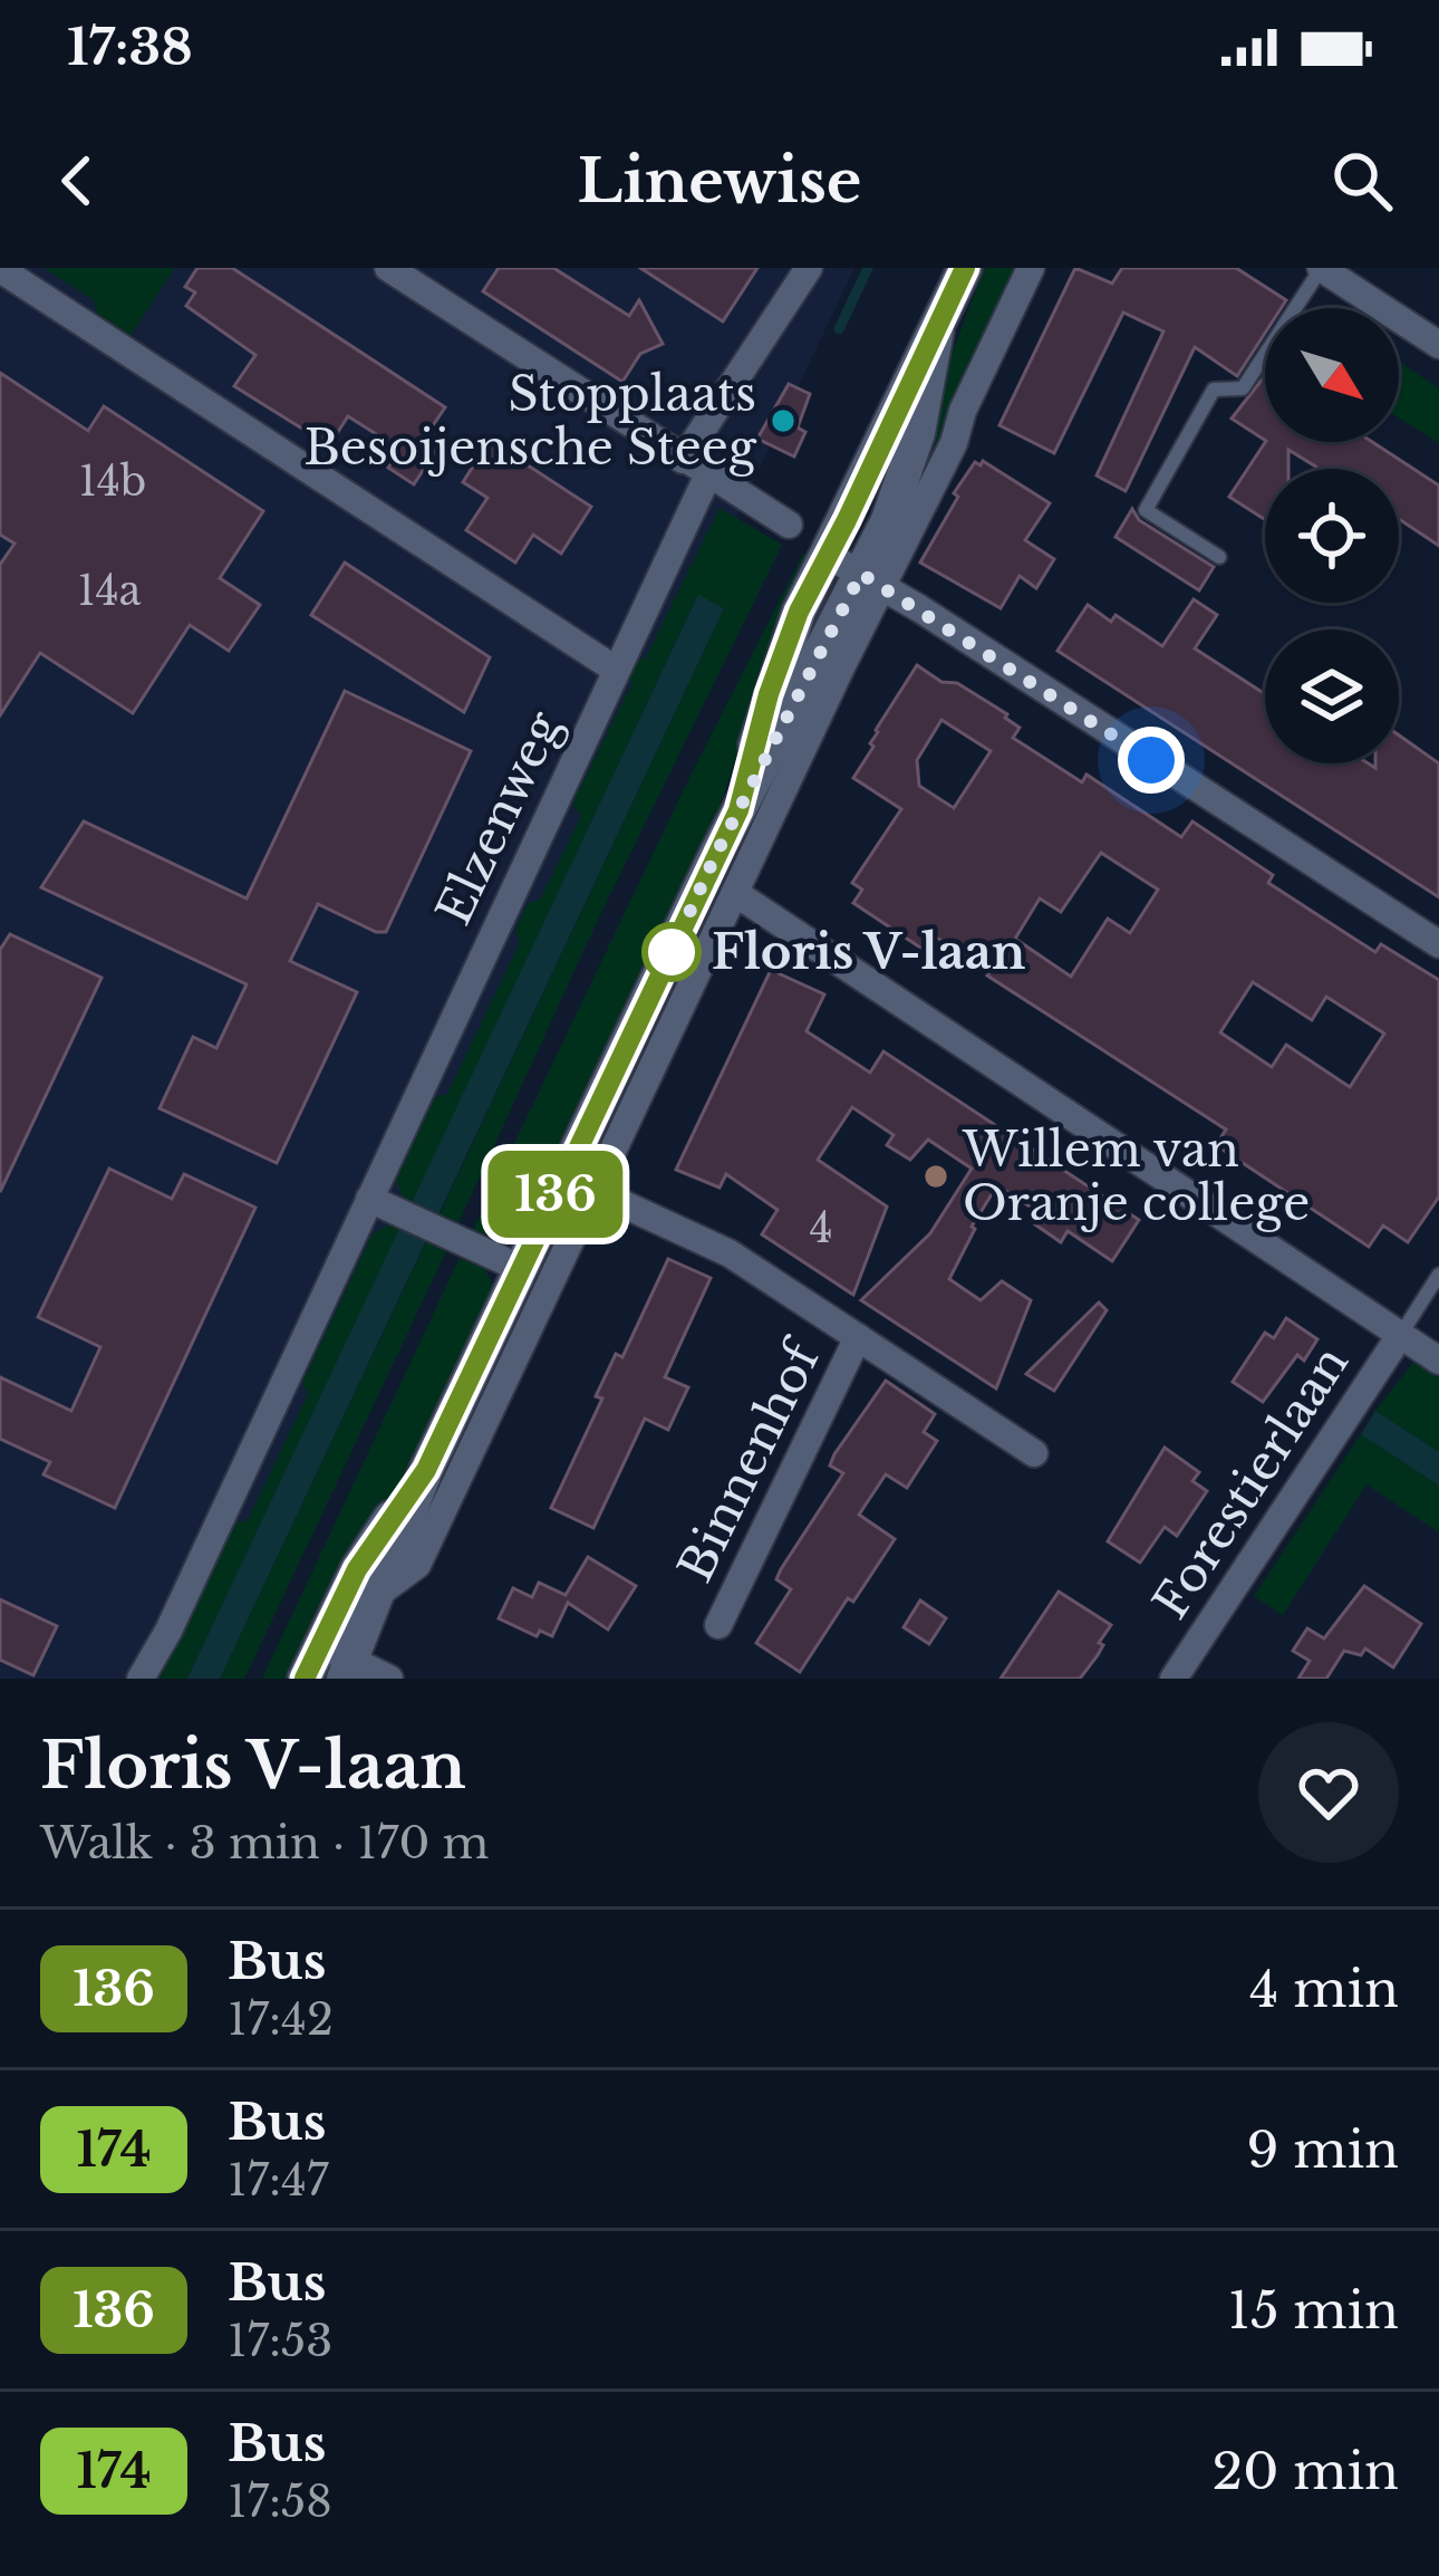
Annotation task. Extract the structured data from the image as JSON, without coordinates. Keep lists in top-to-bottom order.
{
  "streets": {
    "street": ["Elzenweg", "Binnenhof", "Forestierlaan"]
  },
  "places": ["Stopplaats Besoijensche Steeg", "Floris V-laan", "Willem van Oranje college"],
  "lines": ["bus line 136"],
  "house_numbers": ["14b", "14a", "4"],
  "north": "bottom right",
  "page": {
    "status": "17:38",
    "header": "Linewise",
    "on_map": "136",
    "heading": ["Floris V-laan", "Walk · 3 min · 170 m"],
    "list": [
      {
        "mark": "136",
        "name": "Bus",
        "note": "17:42",
        "value": "4 min"
      },
      {
        "mark": "174",
        "name": "Bus",
        "note": "17:47",
        "value": "9 min"
      },
      {
        "mark": "136",
        "name": "Bus",
        "note": "17:53",
        "value": "15 min"
      },
      {
        "mark": "174",
        "name": "Bus",
        "note": "17:58",
        "value": "20 min"
      }
    ]
  }
}
